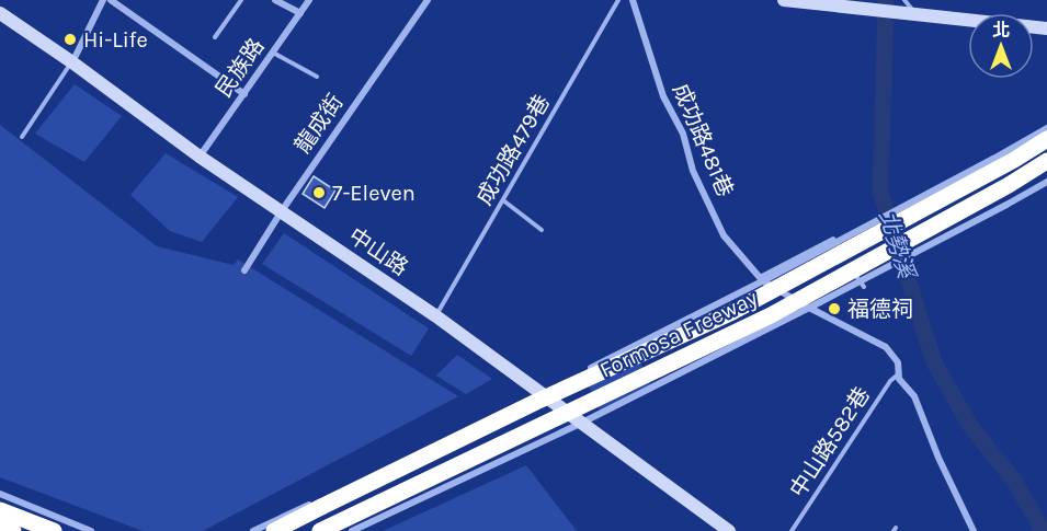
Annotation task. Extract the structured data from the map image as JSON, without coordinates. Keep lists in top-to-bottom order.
{
  "streets": {
    "highway": ["Formosa Freeway"],
    "main road": ["中山路"],
    "street": ["民族路", "龍成街", "成功路481巷"],
    "lane": ["成功路479巷", "中山路582巷"]
  },
  "crossings": [
    ["民族路", "中山路"],
    ["龍成街", "中山路"],
    ["成功路481巷", "中山路582巷"],
    ["成功路479巷", "中山路"]
  ],
  "water": ["北勢溪"],
  "places": ["Hi-Life", "7-Eleven", "福德祠"],
  "north": "top"
}
